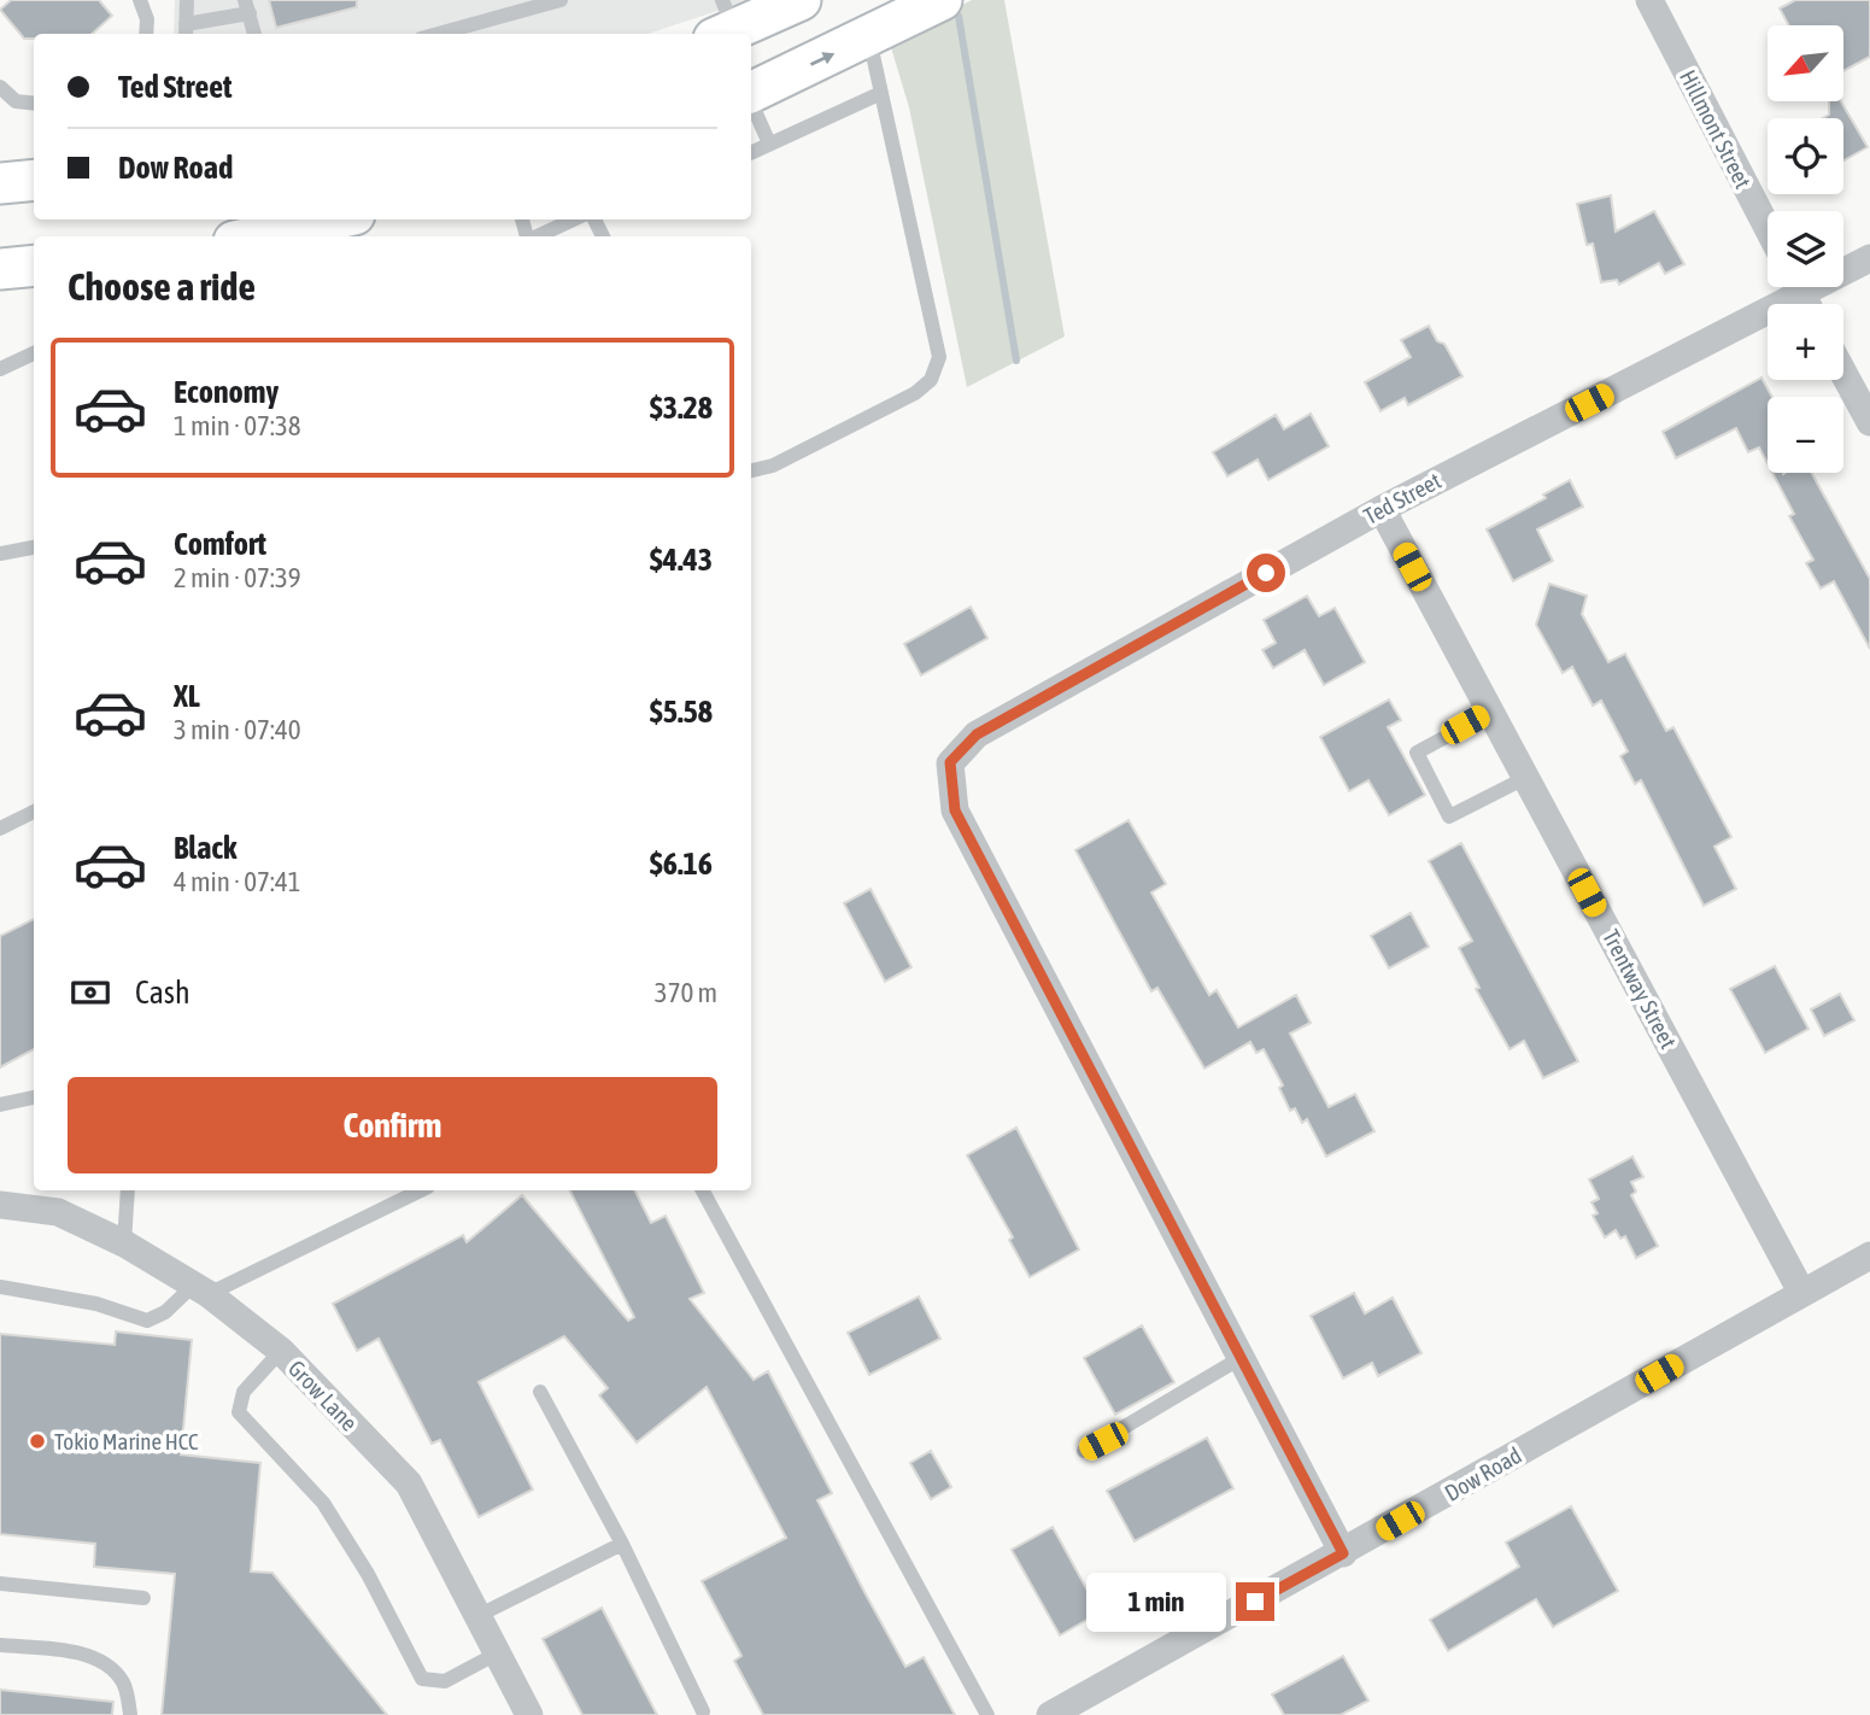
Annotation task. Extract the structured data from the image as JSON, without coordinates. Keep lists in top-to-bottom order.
{
  "streets": {
    "street": [
      "Hillmont Street",
      "Ted Street",
      "Trentway Street",
      "Grow Lane",
      "Dow Road"
    ]
  },
  "crossings": [
    ["Ted Street", "Trentway Street"],
    ["Trentway Street", "Dow Road"]
  ],
  "places": ["Tokio Marine HCC"],
  "north": "bottom left",
  "page": {
    "map_buttons": ["+", "−"],
    "banner": ["Ted Street", "Dow Road"],
    "heading": "Choose a ride",
    "list": [
      {
        "name": "Economy",
        "note": "1 min · 07:38",
        "value": "$3.28"
      },
      {
        "name": "Comfort",
        "note": "2 min · 07:39",
        "value": "$4.43"
      },
      {
        "name": "XL",
        "note": "3 min · 07:40",
        "value": "$5.58"
      },
      {
        "name": "Black",
        "note": "4 min · 07:41",
        "value": "$6.16"
      }
    ],
    "pay": ["Cash", "370 m"],
    "buttons": "Confirm",
    "bubble": "1 min"
  }
}
